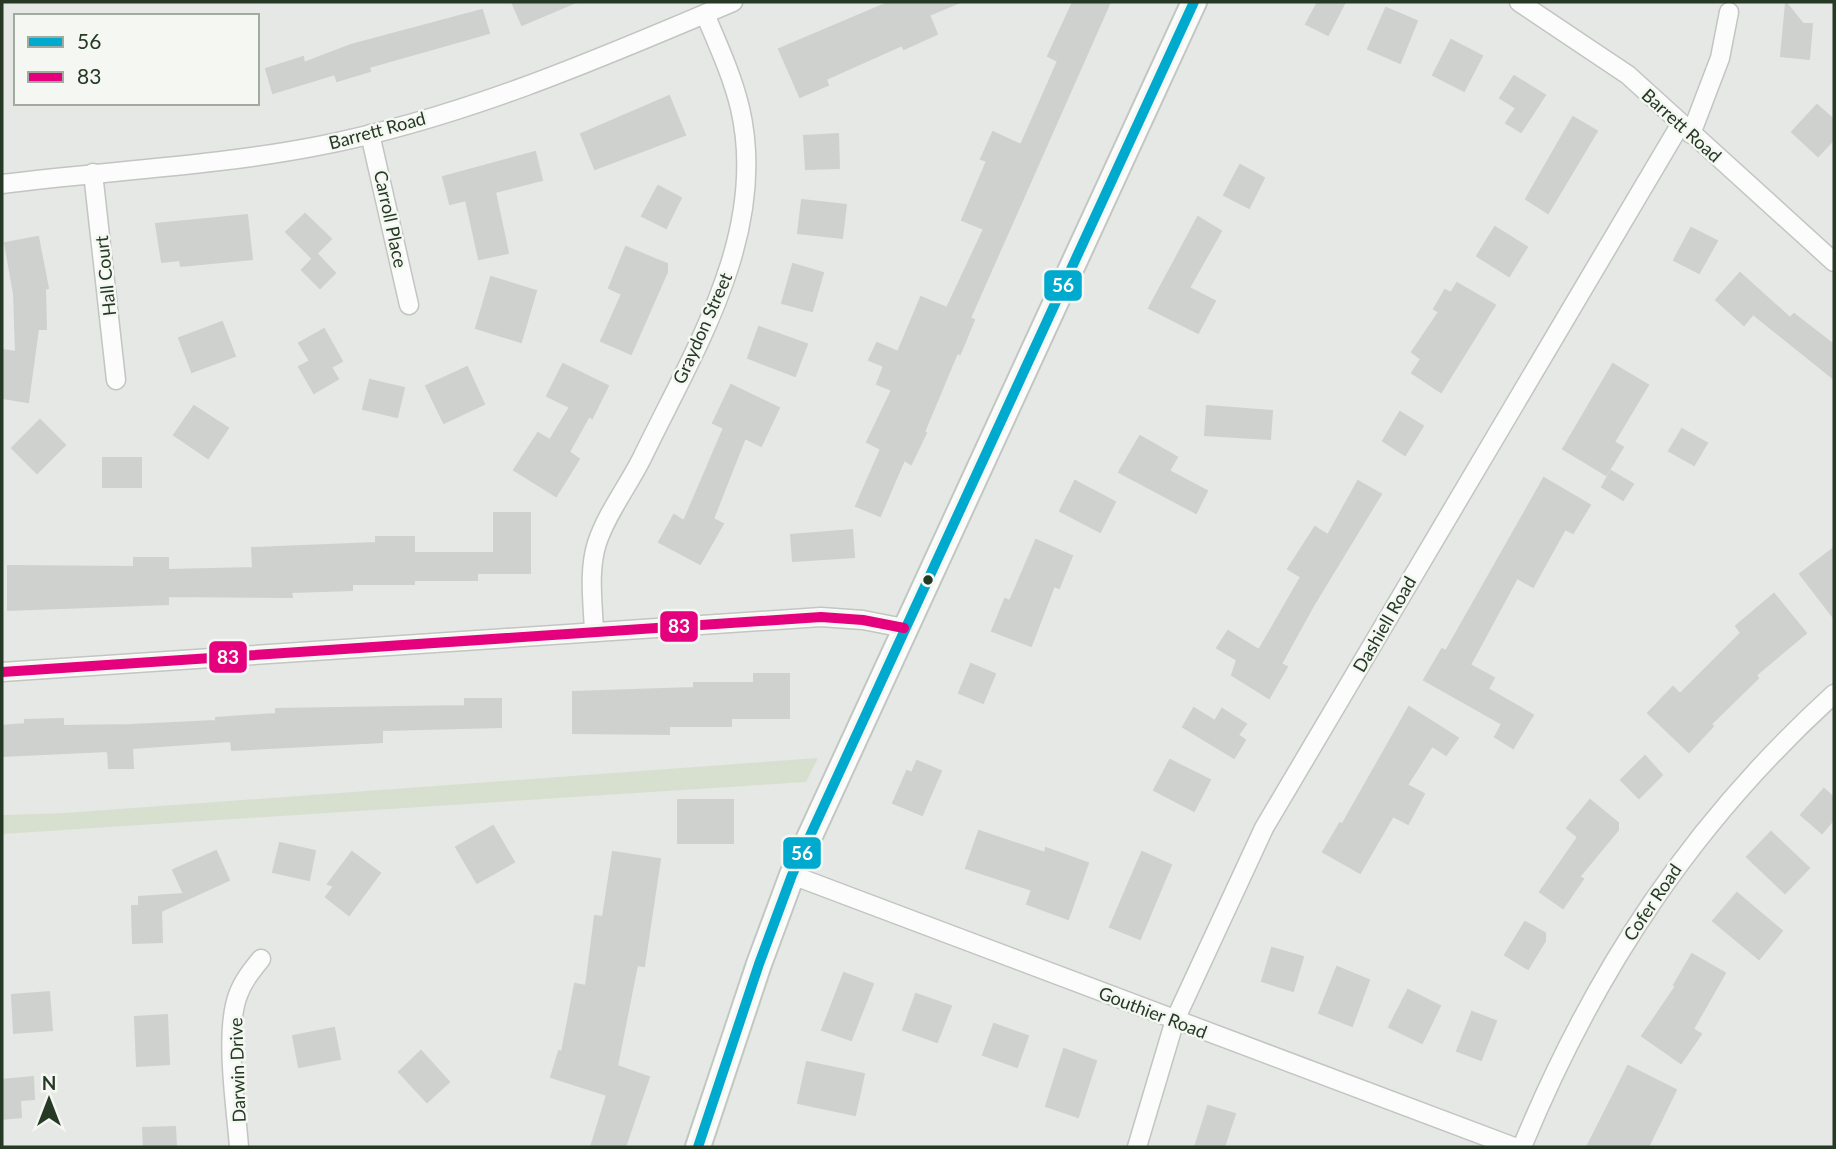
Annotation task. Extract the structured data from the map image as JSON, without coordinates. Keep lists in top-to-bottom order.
{
  "streets": {
    "street": [
      "Barrett Road",
      "Carroll Place",
      "Hall Court",
      "Graydon Street",
      "Dashiell Road",
      "Cofer Road",
      "Gouthier Road",
      "Darwin Drive"
    ]
  },
  "crossings": [
    ["Barrett Road", "Carroll Place"],
    ["Barrett Road", "Hall Court"],
    ["Barrett Road", "Graydon Street"],
    ["Barrett Road", "Dashiell Road"],
    ["Dashiell Road", "Gouthier Road"]
  ],
  "lines": ["transit line 56", "transit line 83"],
  "legend": ["56", "83"],
  "north": "top"
}
